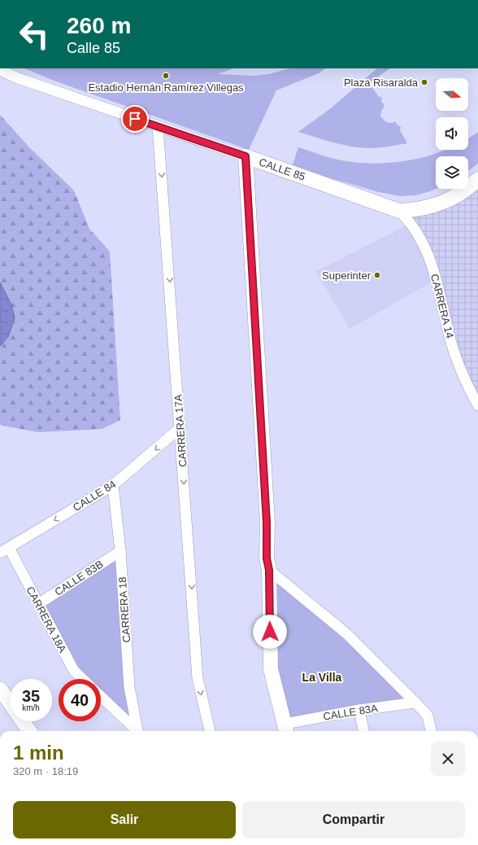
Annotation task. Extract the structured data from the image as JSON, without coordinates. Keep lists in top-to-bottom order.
{
  "streets": {
    "street": [
      "CALLE 85",
      "CARRERA 14",
      "CARRERA 17A",
      "CALLE 84",
      "CALLE 83B",
      "CARRERA 18",
      "CARRERA 18A",
      "CALLE 83A"
    ]
  },
  "crossings": [
    ["CALLE 85", "CARRERA 14"],
    ["CALLE 85", "CARRERA 17A"],
    ["CARRERA 17A", "CALLE 84"],
    ["CALLE 84", "CARRERA 18"],
    ["CALLE 84", "CARRERA 18A"],
    ["CALLE 83B", "CARRERA 18"],
    ["CALLE 83B", "CARRERA 18A"]
  ],
  "one_way": ["CALLE 84"],
  "districts": ["La Villa"],
  "places": ["Estadio Hernán Ramírez Villegas", "Plaza Risaralda", "Superinter"],
  "north": "right",
  "page": {
    "turn": ["260 m", "Calle 85"],
    "speed": "35 km/h",
    "limit": "40",
    "heading": ["1 min", "320 m · 18:19"],
    "buttons": ["Salir", "Compartir"]
  }
}
